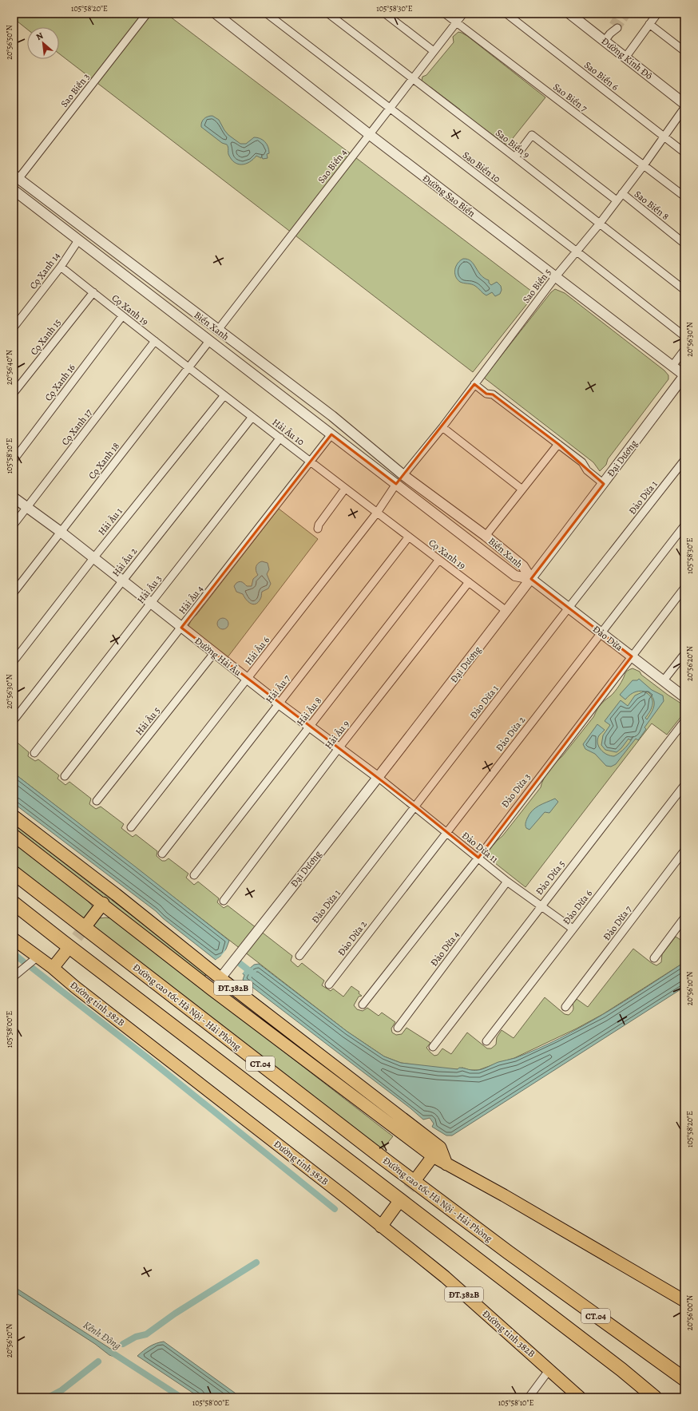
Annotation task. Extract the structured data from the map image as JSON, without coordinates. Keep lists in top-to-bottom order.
{
  "streets": {
    "highway": ["Đường cao tốc Hà Nội - Hải Phòng", "CT.04"],
    "main road": ["ĐT.382B", "Đường tỉnh 382B"],
    "street": [
      "Đường Kinh Đô",
      "Sao Biển 6",
      "Sao Biển 3",
      "Sao Biển 7",
      "Sao Biển 9",
      "Sao Biển 4",
      "Sao Biển 10",
      "Đường Sao Biển",
      "Sao Biển 8",
      "Cọ Xanh 14",
      "Sao Biển 5",
      "Cọ Xanh 19",
      "Biển Xanh",
      "Cọ Xanh 15",
      "Cọ Xanh 16",
      "Cọ Xanh 17",
      "Hải Âu 10",
      "Đại Dương",
      "Cọ Xanh 18",
      "Đảo Dừa 1",
      "Hải Âu 1",
      "Hải Âu 2",
      "Hải Âu 3",
      "Hải Âu 4",
      "Đảo Dừa",
      "Hải Âu 6",
      "Đường Hải Âu",
      "Hải Âu 7",
      "Hải Âu 8",
      "Hải Âu 5",
      "Đảo Dừa 2",
      "Hải Âu 9",
      "Đảo Dừa 3",
      "Đảo Dừa 11",
      "Đảo Dừa 5",
      "Đảo Dừa 6",
      "Đảo Dừa 7",
      "Đảo Dừa 4"
    ]
  },
  "crossings": [
    ["Sao Biển 6", "Sao Biển 5"],
    ["Sao Biển 3", "Biển Xanh"],
    ["Sao Biển 7", "Sao Biển 4"],
    ["Sao Biển 7", "Sao Biển 5"],
    ["Sao Biển 9", "Sao Biển 4"],
    ["Sao Biển 9", "Sao Biển 5"],
    ["Sao Biển 4", "Sao Biển 10"],
    ["Sao Biển 4", "Đường Sao Biển"],
    ["Sao Biển 4", "Biển Xanh"],
    ["Sao Biển 10", "Sao Biển 5"],
    ["Đường Sao Biển", "Sao Biển 5"],
    ["Đường Sao Biển", "Đại Dương"],
    ["Sao Biển 8", "Sao Biển 5"],
    ["Cọ Xanh 14", "Cọ Xanh 19"],
    ["Cọ Xanh 14", "Biển Xanh"],
    ["Sao Biển 5", "Biển Xanh"],
    ["Cọ Xanh 19", "Cọ Xanh 15"],
    ["Cọ Xanh 19", "Cọ Xanh 16"],
    ["Cọ Xanh 19", "Cọ Xanh 17"],
    ["Cọ Xanh 19", "Hải Âu 10"],
    ["Cọ Xanh 19", "Đại Dương"],
    ["Cọ Xanh 19", "Cọ Xanh 18"],
    ["Cọ Xanh 19", "Hải Âu 6"],
    ["Cọ Xanh 19", "Hải Âu 7"],
    ["Cọ Xanh 19", "Hải Âu 8"],
    ["Cọ Xanh 19", "Hải Âu 9"],
    ["Biển Xanh", "Đại Dương"],
    ["Biển Xanh", "Cọ Xanh 18"],
    ["Biển Xanh", "Hải Âu 4"],
    ["Biển Xanh", "Đảo Dừa"],
    ["Biển Xanh", "Hải Âu 6"],
    ["Cọ Xanh 17", "Đường Hải Âu"],
    ["Hải Âu 10", "Cọ Xanh 18"],
    ["Hải Âu 10", "Hải Âu 1"],
    ["Hải Âu 10", "Hải Âu 2"],
    ["Hải Âu 10", "Hải Âu 3"],
    ["Hải Âu 10", "Hải Âu 4"],
    ["Hải Âu 10", "Hải Âu 6"],
    ["Đại Dương", "Đảo Dừa"],
    ["Đại Dương", "Đường Hải Âu"],
    ["Đại Dương", "Đảo Dừa 11"],
    ["Đại Dương", "ĐT.382B"],
    ["Cọ Xanh 18", "Đường Hải Âu"],
    ["Đảo Dừa 1", "Đảo Dừa"],
    ["Đảo Dừa 1", "Đảo Dừa 11"],
    ["Hải Âu 1", "Đường Hải Âu"],
    ["Hải Âu 2", "Đường Hải Âu"],
    ["Hải Âu 3", "Đường Hải Âu"],
    ["Hải Âu 4", "Đường Hải Âu"],
    ["Đảo Dừa", "Đảo Dừa 2"],
    ["Đảo Dừa", "Đảo Dừa 3"],
    ["Hải Âu 6", "Đường Hải Âu"],
    ["Đường Hải Âu", "Hải Âu 7"],
    ["Đường Hải Âu", "Hải Âu 8"],
    ["Đường Hải Âu", "Hải Âu 5"],
    ["Đường Hải Âu", "Hải Âu 9"],
    ["Đường Hải Âu", "Đảo Dừa 11"],
    ["Đảo Dừa 2", "Đảo Dừa 11"],
    ["Đảo Dừa 3", "Đảo Dừa 11"],
    ["Đảo Dừa 11", "Đảo Dừa 5"],
    ["Đảo Dừa 11", "Đảo Dừa 6"],
    ["Đảo Dừa 11", "Đảo Dừa 4"]
  ],
  "water": ["Kênh Đông"],
  "north": "top left",
  "coordinates": [
    "105°58'20\"E",
    "105°58'30\"E",
    "20°56'50\"N",
    "20°56'30\"N",
    "20°56'40\"N",
    "105°58'10\"E",
    "20°56'20\"N",
    "20°56'10\"N",
    "105°58'00\"E",
    "20°56'00\"N"
  ]
}
